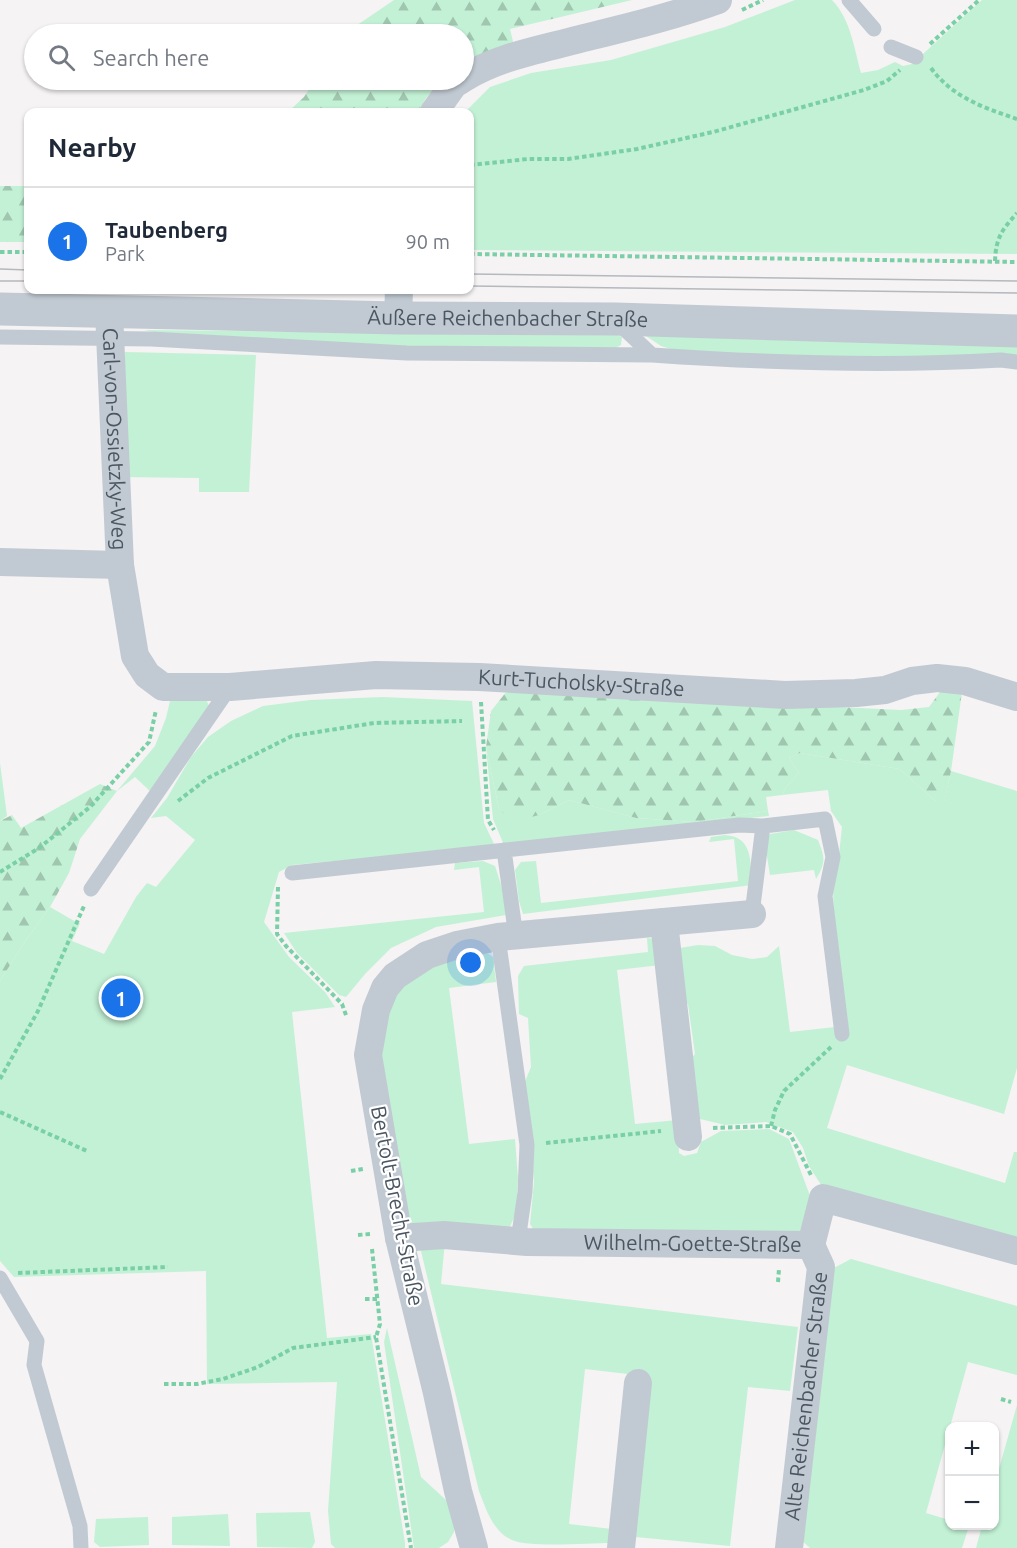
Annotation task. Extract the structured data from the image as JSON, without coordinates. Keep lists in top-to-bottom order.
{
  "streets": {
    "street": [
      "Äußere Reichenbacher Straße",
      "Carl-von-Ossietzky-Weg",
      "Kurt-Tucholsky-Straße",
      "Bertolt-Brecht-Straße",
      "Wilhelm-Goette-Straße",
      "Alte Reichenbacher Straße"
    ]
  },
  "crossings": [
    ["Äußere Reichenbacher Straße", "Carl-von-Ossietzky-Weg"],
    ["Carl-von-Ossietzky-Weg", "Kurt-Tucholsky-Straße"],
    ["Bertolt-Brecht-Straße", "Wilhelm-Goette-Straße"],
    ["Wilhelm-Goette-Straße", "Alte Reichenbacher Straße"]
  ],
  "page": {
    "search": "Search here",
    "heading": "Nearby",
    "list": [
      {
        "mark": "1",
        "name": "Taubenberg",
        "note": "Park",
        "value": "90 m"
      }
    ],
    "pins": "1",
    "map_buttons": ["+", "−"]
  }
}
